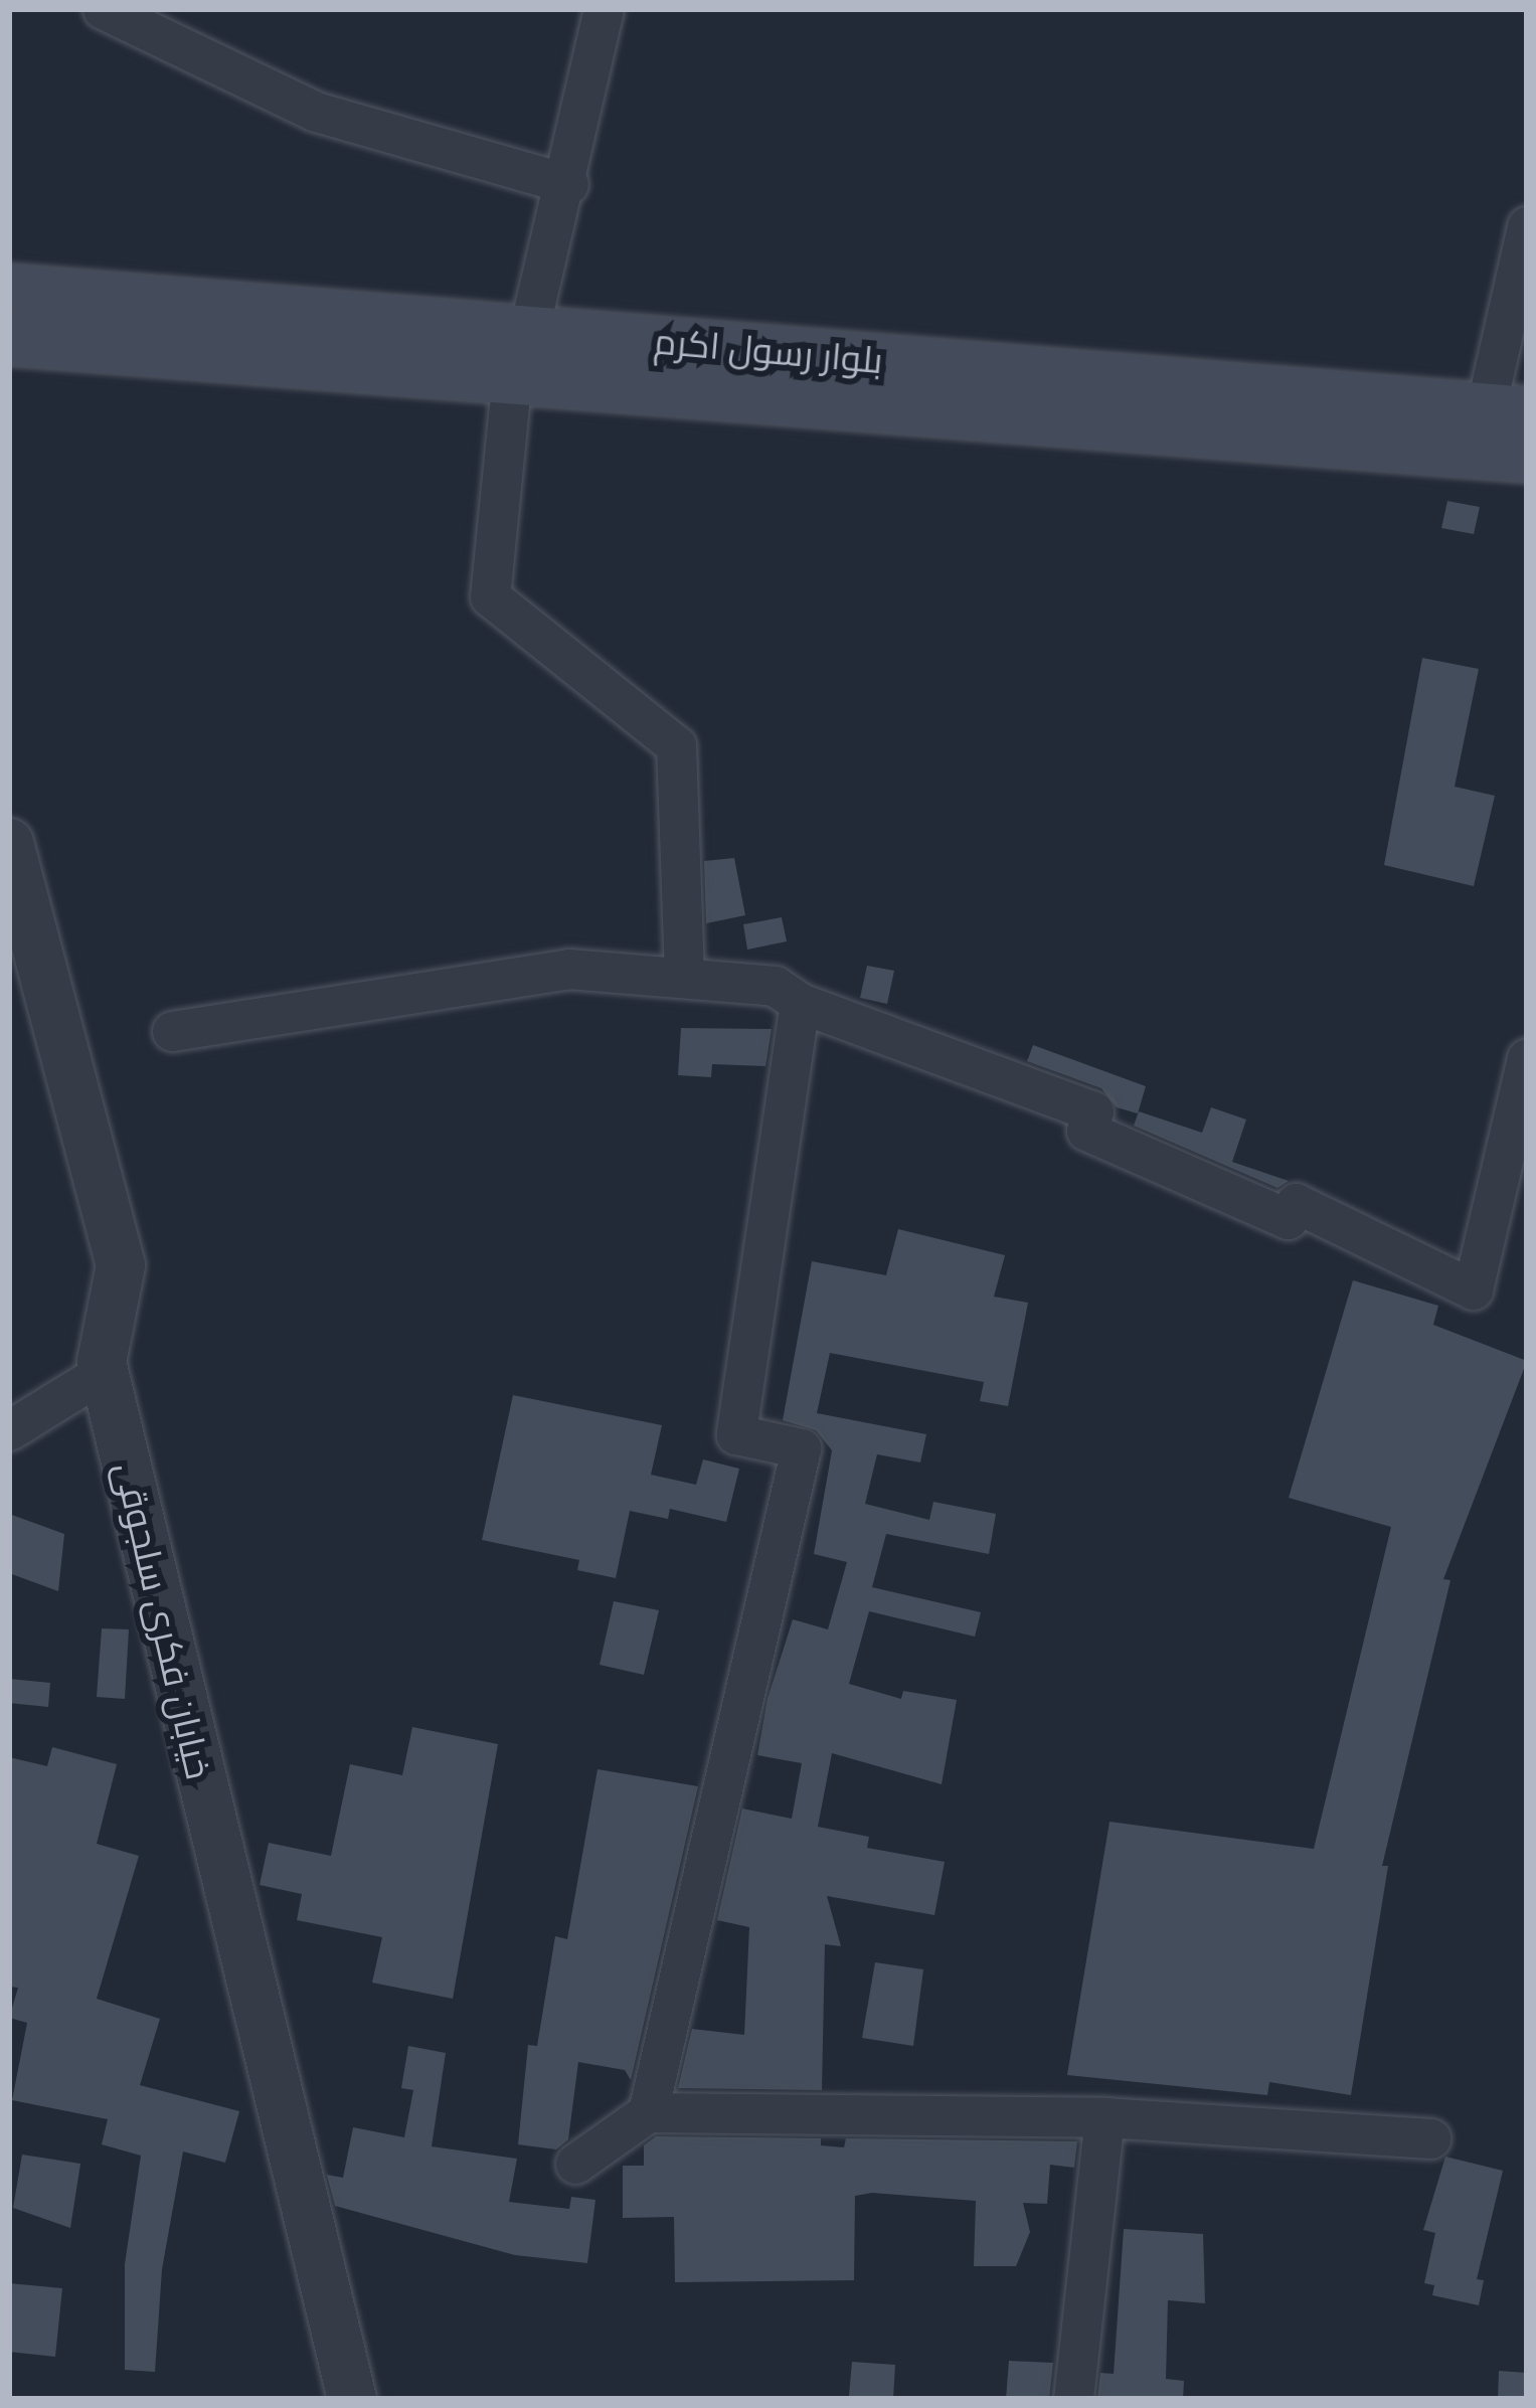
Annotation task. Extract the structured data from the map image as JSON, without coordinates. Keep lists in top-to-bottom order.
{
  "streets": {
    "main road": ["بلوار رسول اکرم"],
    "street": ["خیابان فکری سلجوقی"]
  }
}
